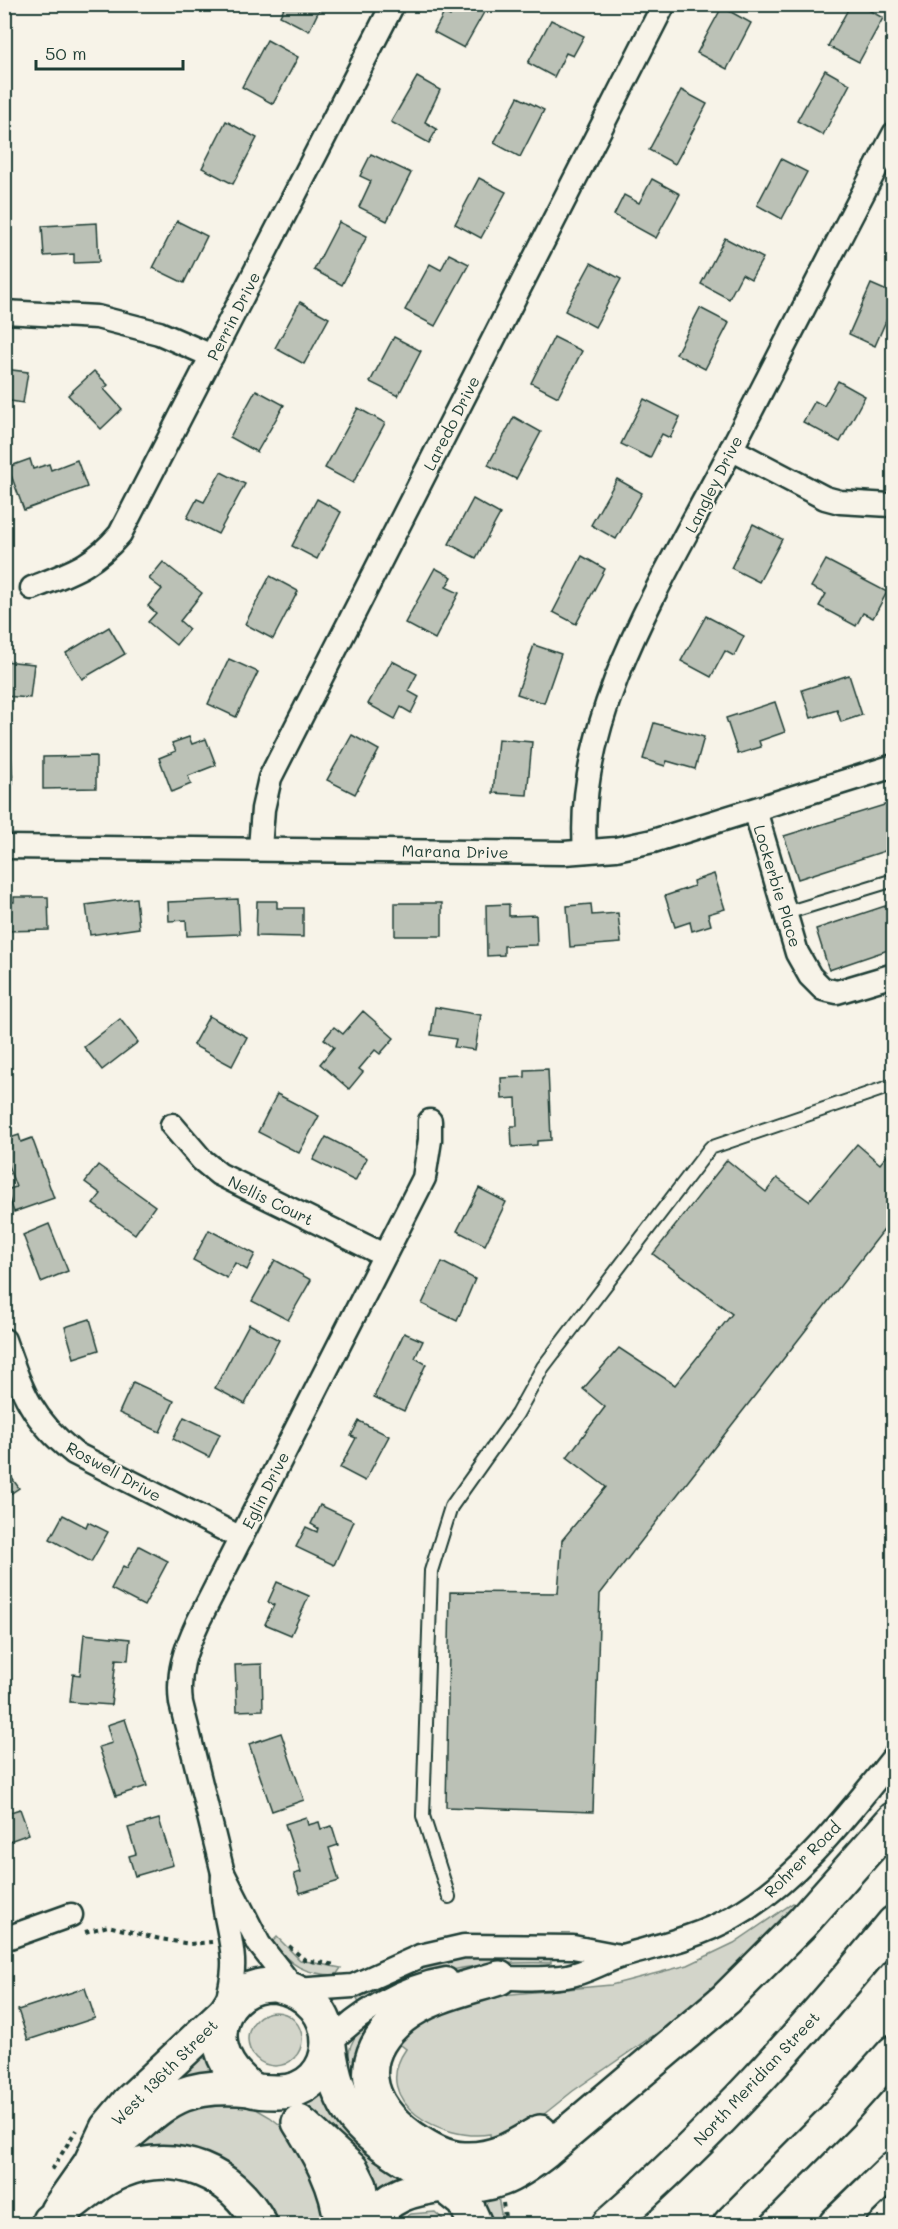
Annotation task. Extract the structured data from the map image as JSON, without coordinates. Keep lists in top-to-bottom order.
{
  "streets": {
    "main road": ["West 136th Street", "North Meridian Street"],
    "street": [
      "Perrin Drive",
      "Laredo Drive",
      "Langley Drive",
      "Marana Drive",
      "Lockerbie Place",
      "Nellis Court",
      "Roswell Drive",
      "Eglin Drive",
      "Rohrer Road"
    ]
  },
  "crossings": [
    ["Laredo Drive", "Marana Drive"],
    ["Langley Drive", "Marana Drive"],
    ["Marana Drive", "Lockerbie Place"],
    ["Nellis Court", "Eglin Drive"],
    ["Roswell Drive", "Eglin Drive"],
    ["Eglin Drive", "Rohrer Road"],
    ["Eglin Drive", "West 136th Street"],
    ["Rohrer Road", "West 136th Street"]
  ],
  "scale_bar": "50 m"
}
